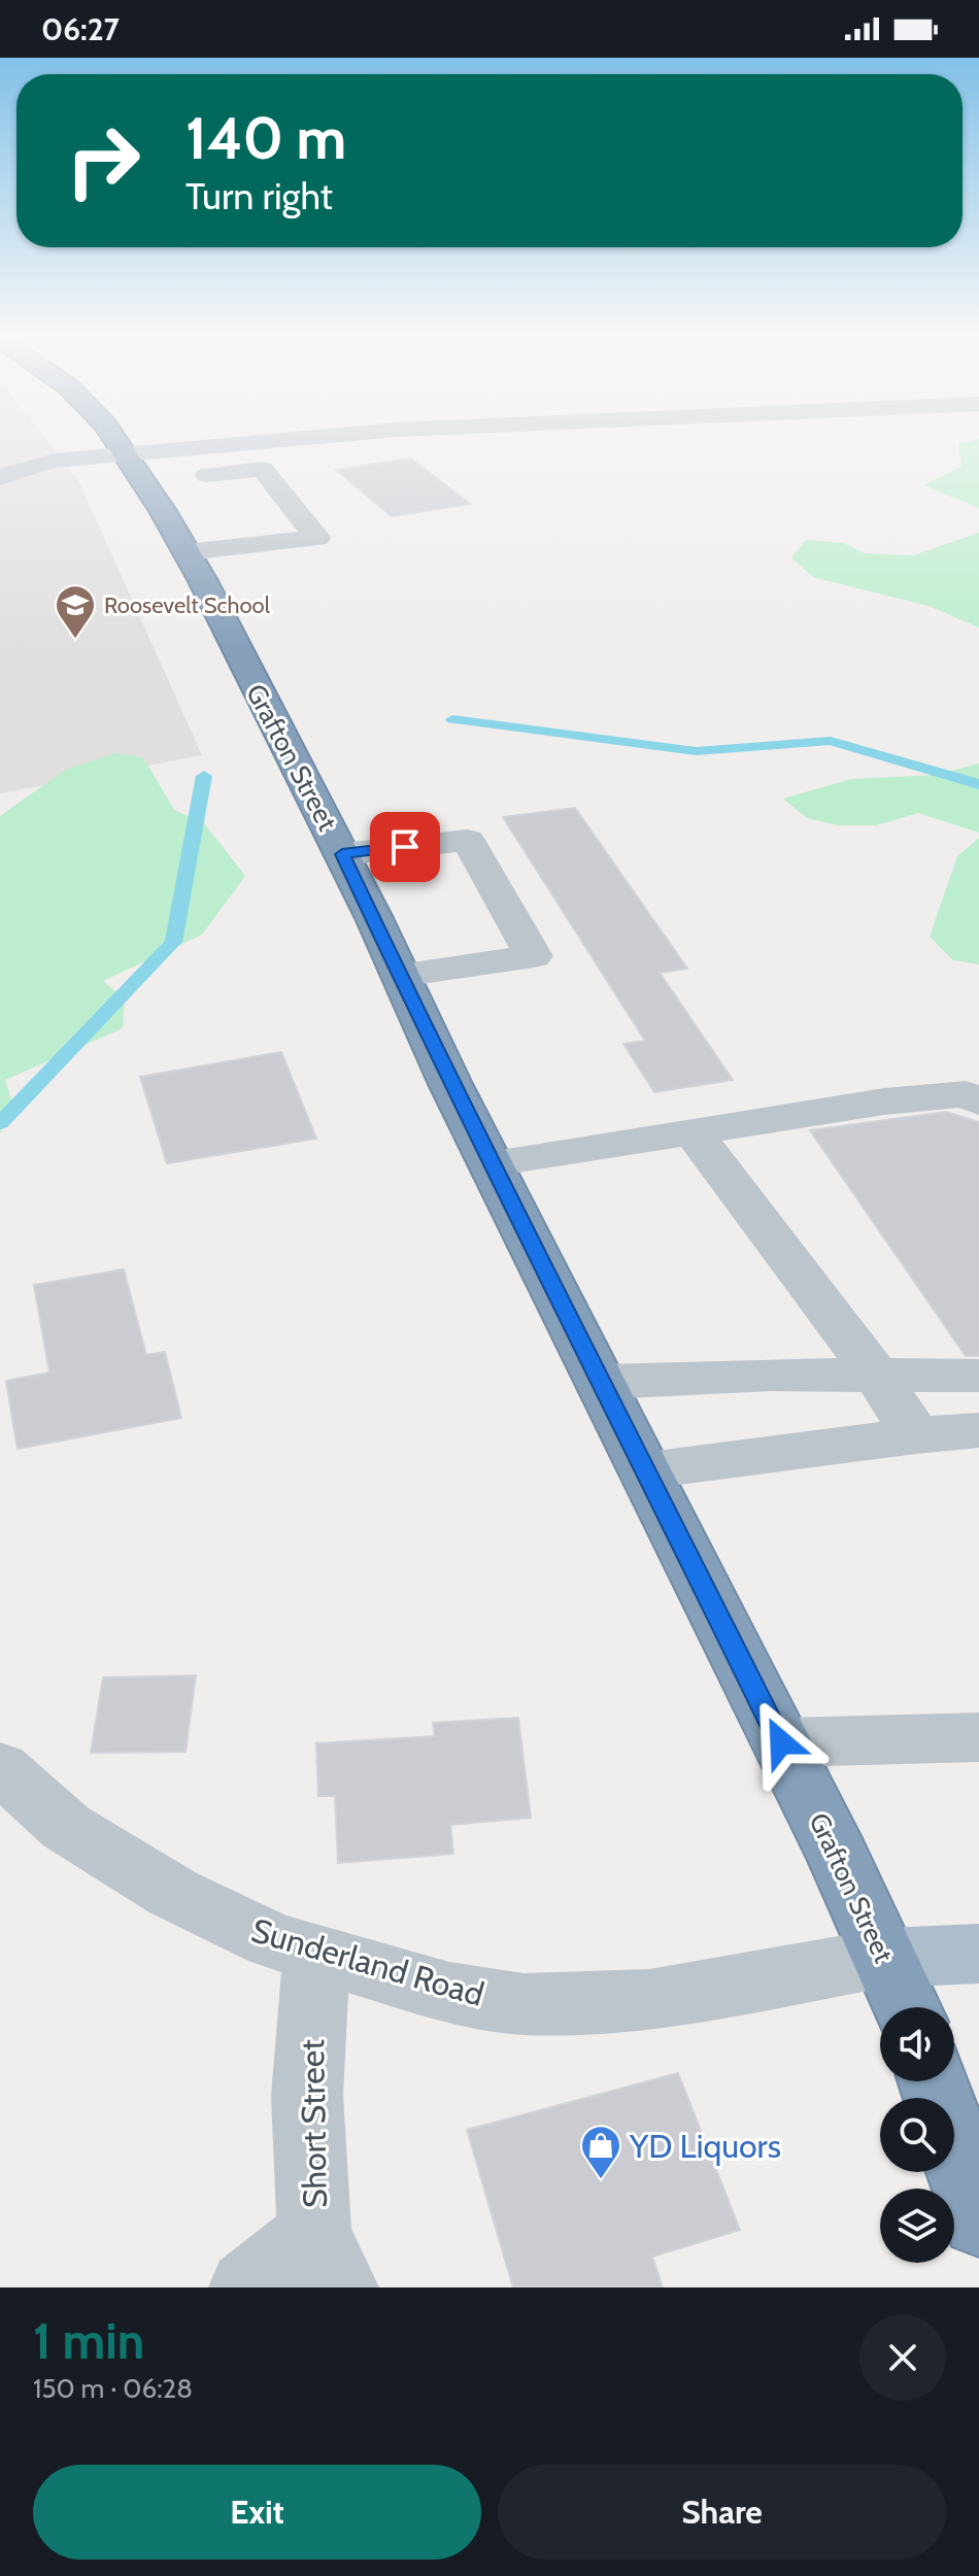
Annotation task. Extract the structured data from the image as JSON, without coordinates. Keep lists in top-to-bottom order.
{
  "streets": {
    "highway": ["Grafton Street"],
    "main road": ["Sunderland Road"],
    "street": ["Short Street"]
  },
  "crossings": [
    ["Grafton Street", "Sunderland Road"],
    ["Sunderland Road", "Short Street"]
  ],
  "places": {
    "school or university": ["Roosevelt School"],
    "shop": ["YD Liquors"]
  },
  "page": {
    "status": "06:27",
    "turn": ["140 m", "Turn right"],
    "heading": ["1 min", "150 m · 06:28"],
    "buttons": ["Exit", "Share"]
  }
}
